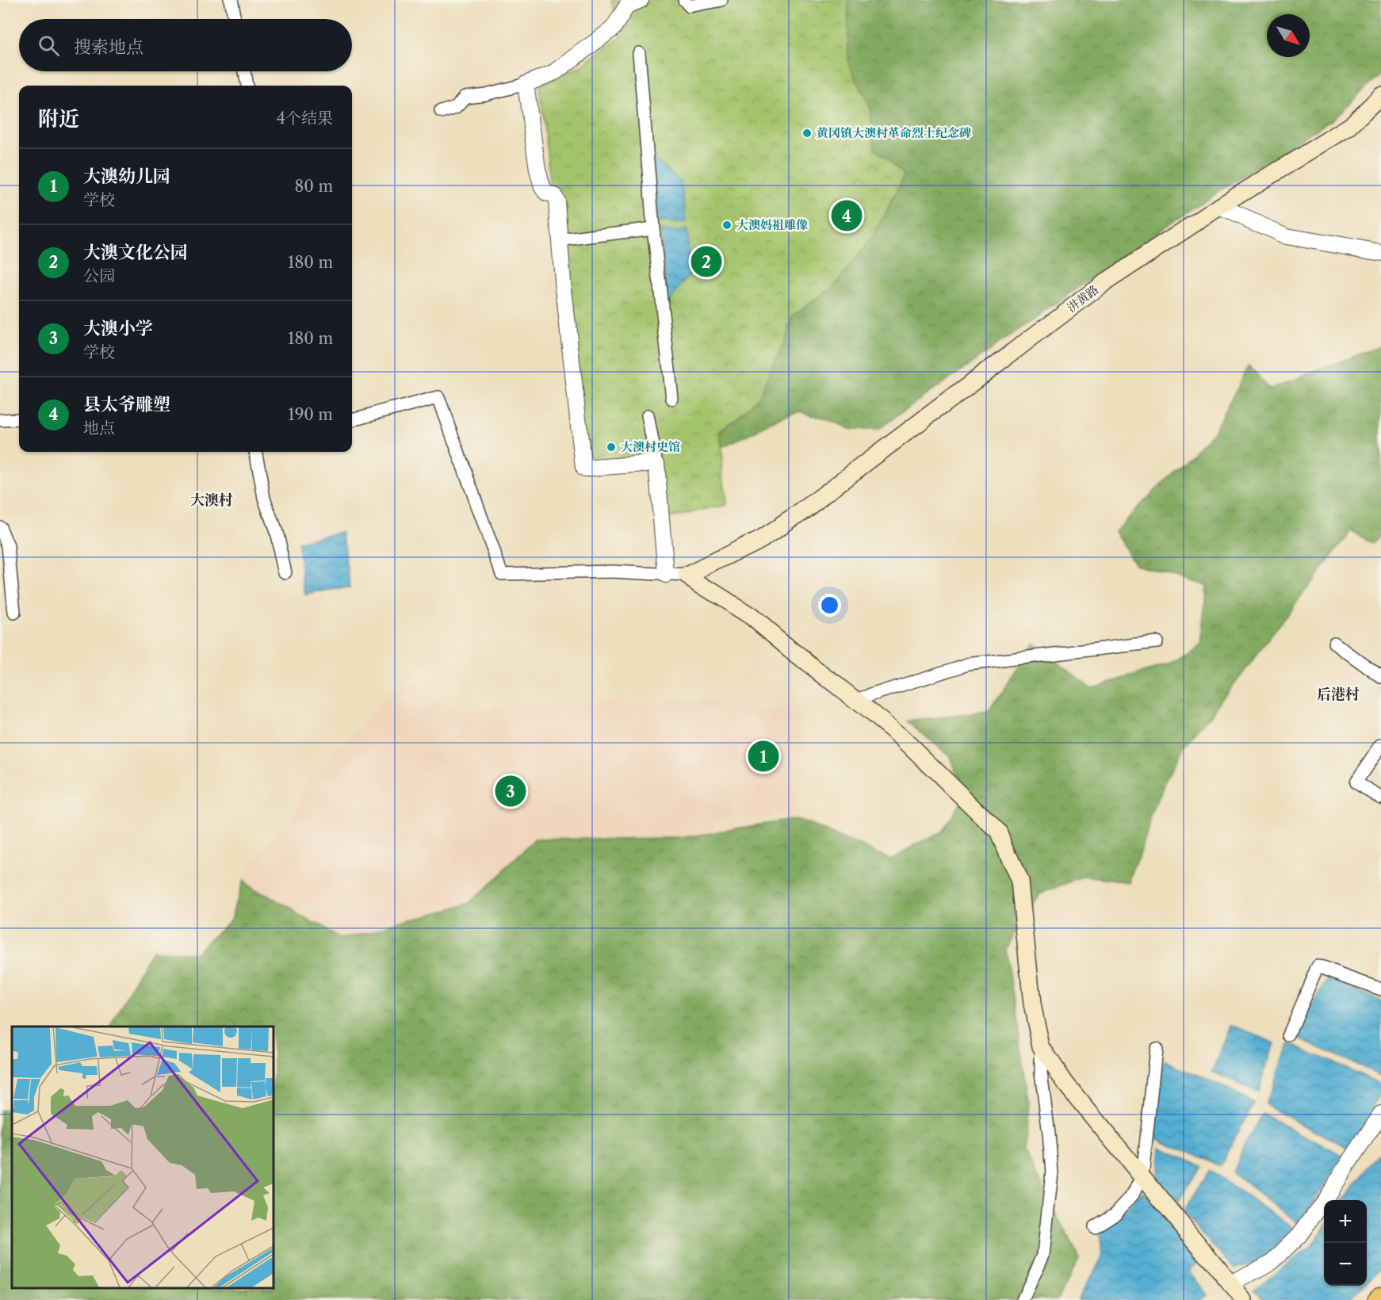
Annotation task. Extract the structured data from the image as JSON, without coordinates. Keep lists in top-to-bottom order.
{
  "streets": {
    "main road": ["汫黄路"]
  },
  "districts": ["大澳村", "后港村"],
  "places": ["黄冈镇大澳村革命烈士纪念碑", "大澳妈祖雕像", "大澳村史馆"],
  "north": "bottom right",
  "page": {
    "search": "搜索地点",
    "heading": ["附近", "4个结果"],
    "list": [
      {
        "mark": "1",
        "name": "大澳幼儿园",
        "note": "学校",
        "value": "80 m"
      },
      {
        "mark": "2",
        "name": "大澳文化公园",
        "note": "公园",
        "value": "180 m"
      },
      {
        "mark": "3",
        "name": "大澳小学",
        "note": "学校",
        "value": "180 m"
      },
      {
        "mark": "4",
        "name": "县太爷雕塑",
        "note": "地点",
        "value": "190 m"
      }
    ],
    "pins": [
      "4",
      "2",
      "1",
      "3"
    ],
    "map_buttons": ["+", "−"]
  }
}
